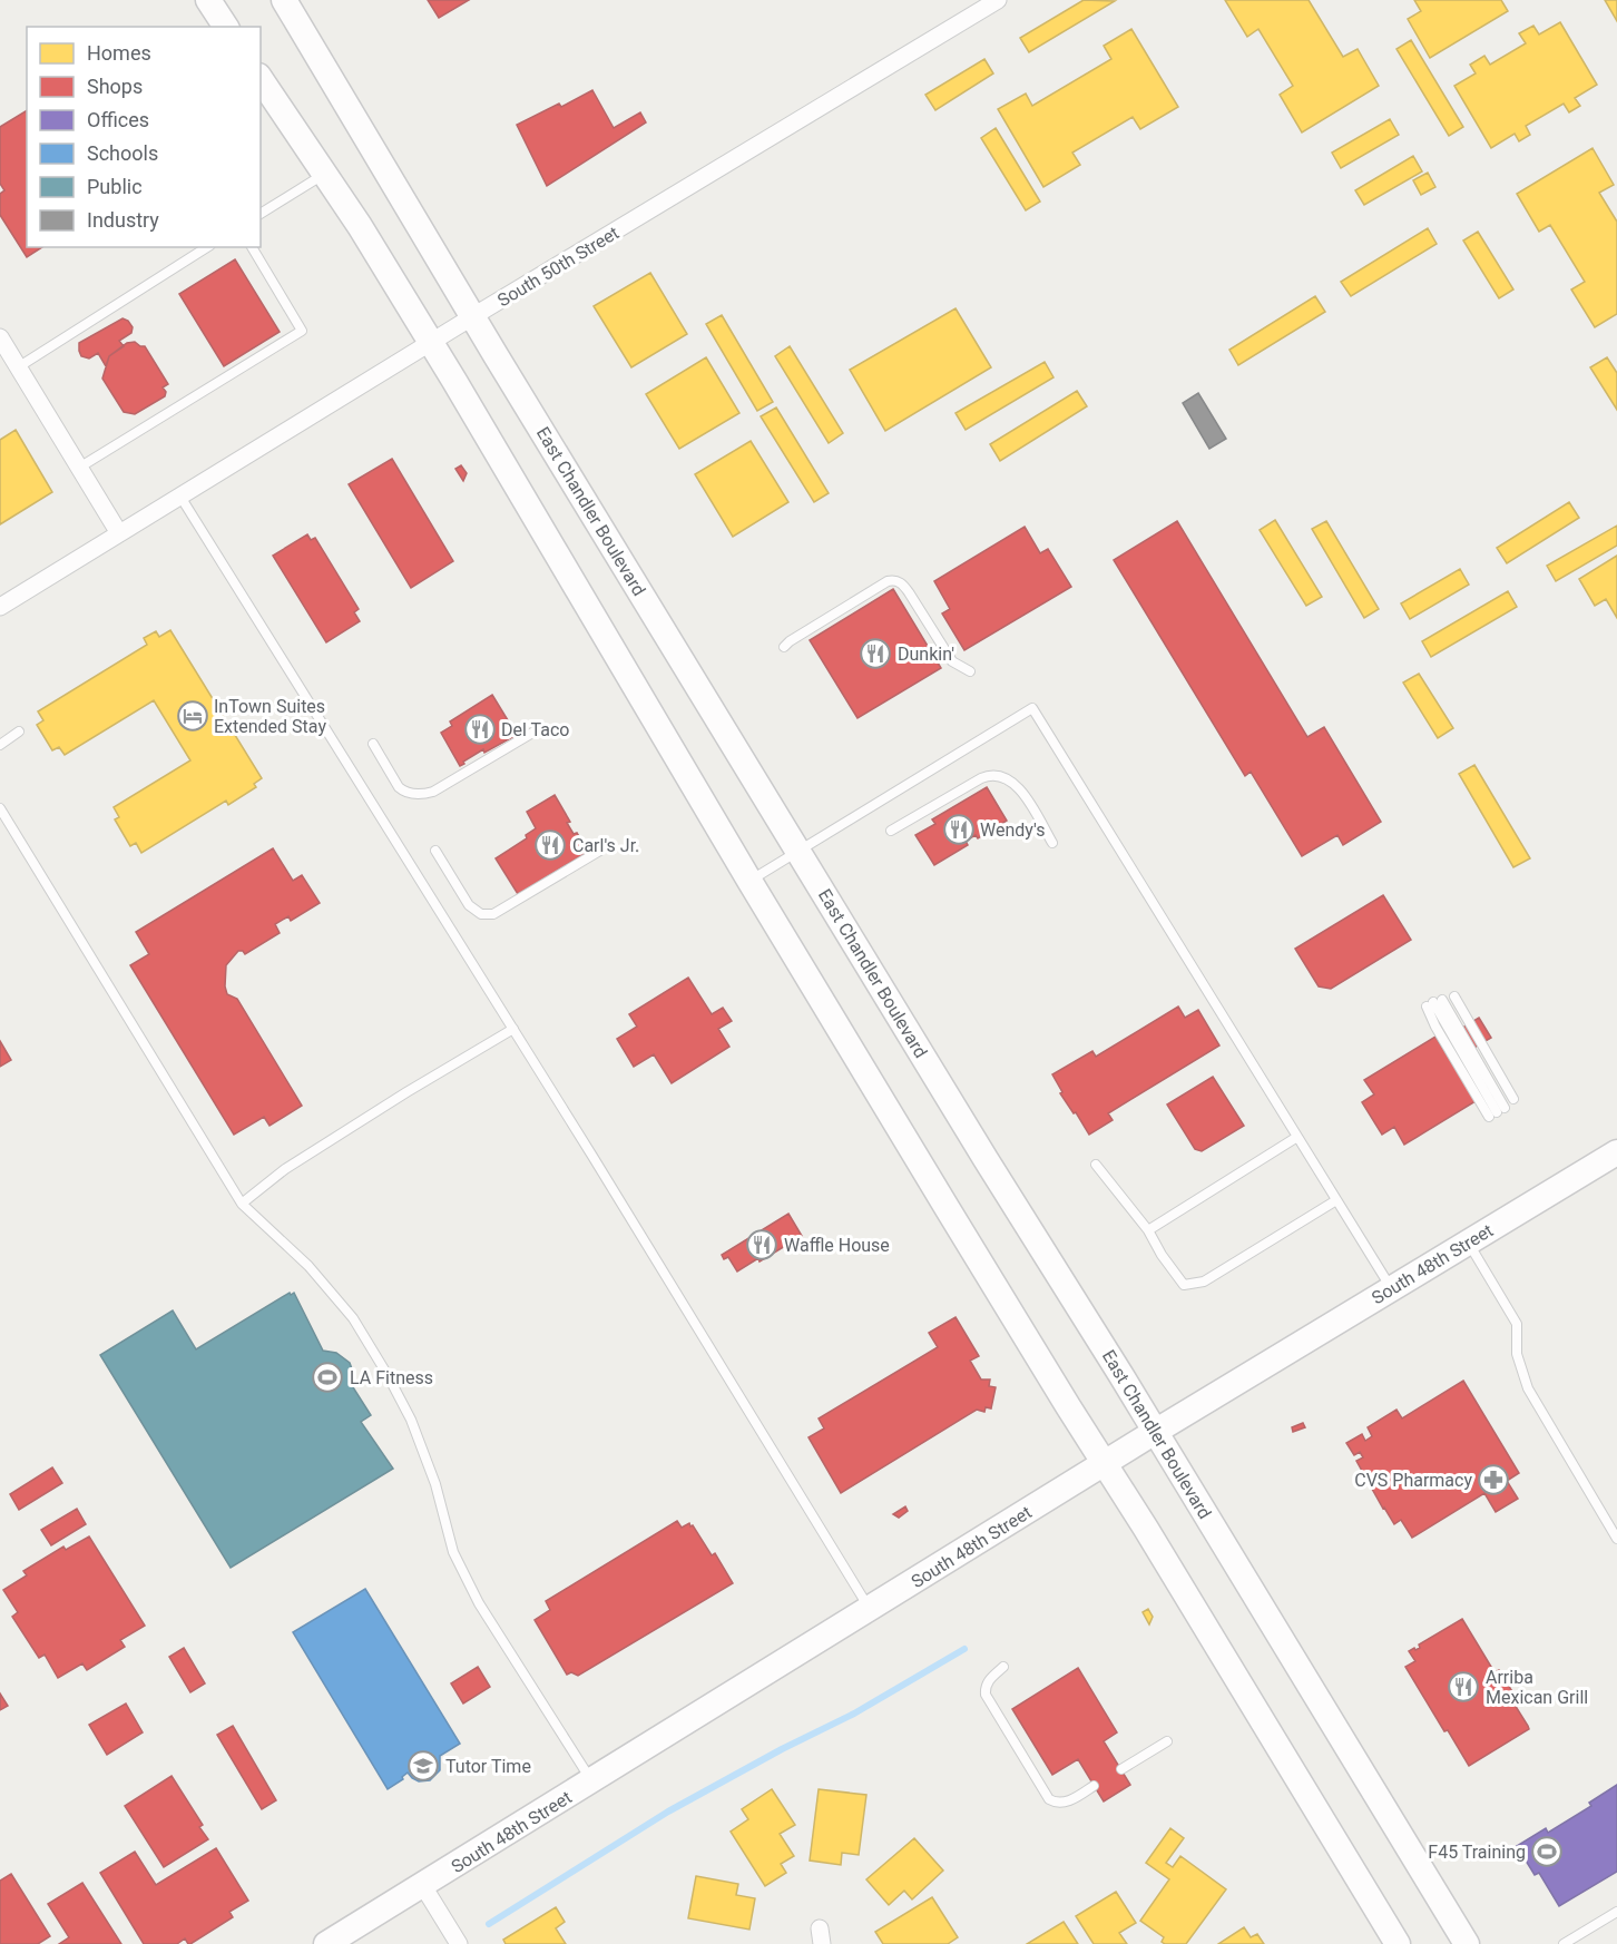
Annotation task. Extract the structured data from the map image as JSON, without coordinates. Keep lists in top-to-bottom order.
{
  "streets": {
    "main road": ["East Chandler Boulevard", "South 48th Street"],
    "street": ["South 50th Street"]
  },
  "crossings": [
    ["South 50th Street", "East Chandler Boulevard"],
    ["East Chandler Boulevard", "South 48th Street"]
  ],
  "places": {
    "restaurant": [
      "Dunkin'",
      "Del Taco",
      "Wendy's",
      "Carl's Jr.",
      "Waffle House",
      "Arriba Mexican Grill"
    ],
    "hotel": ["InTown Suites Extended Stay"],
    "sports": ["LA Fitness", "F45 Training"],
    "pharmacy": ["CVS Pharmacy"],
    "school or university": ["Tutor Time"]
  },
  "legend": [
    "Homes",
    "Shops",
    "Offices",
    "Schools",
    "Public",
    "Industry"
  ]
}
